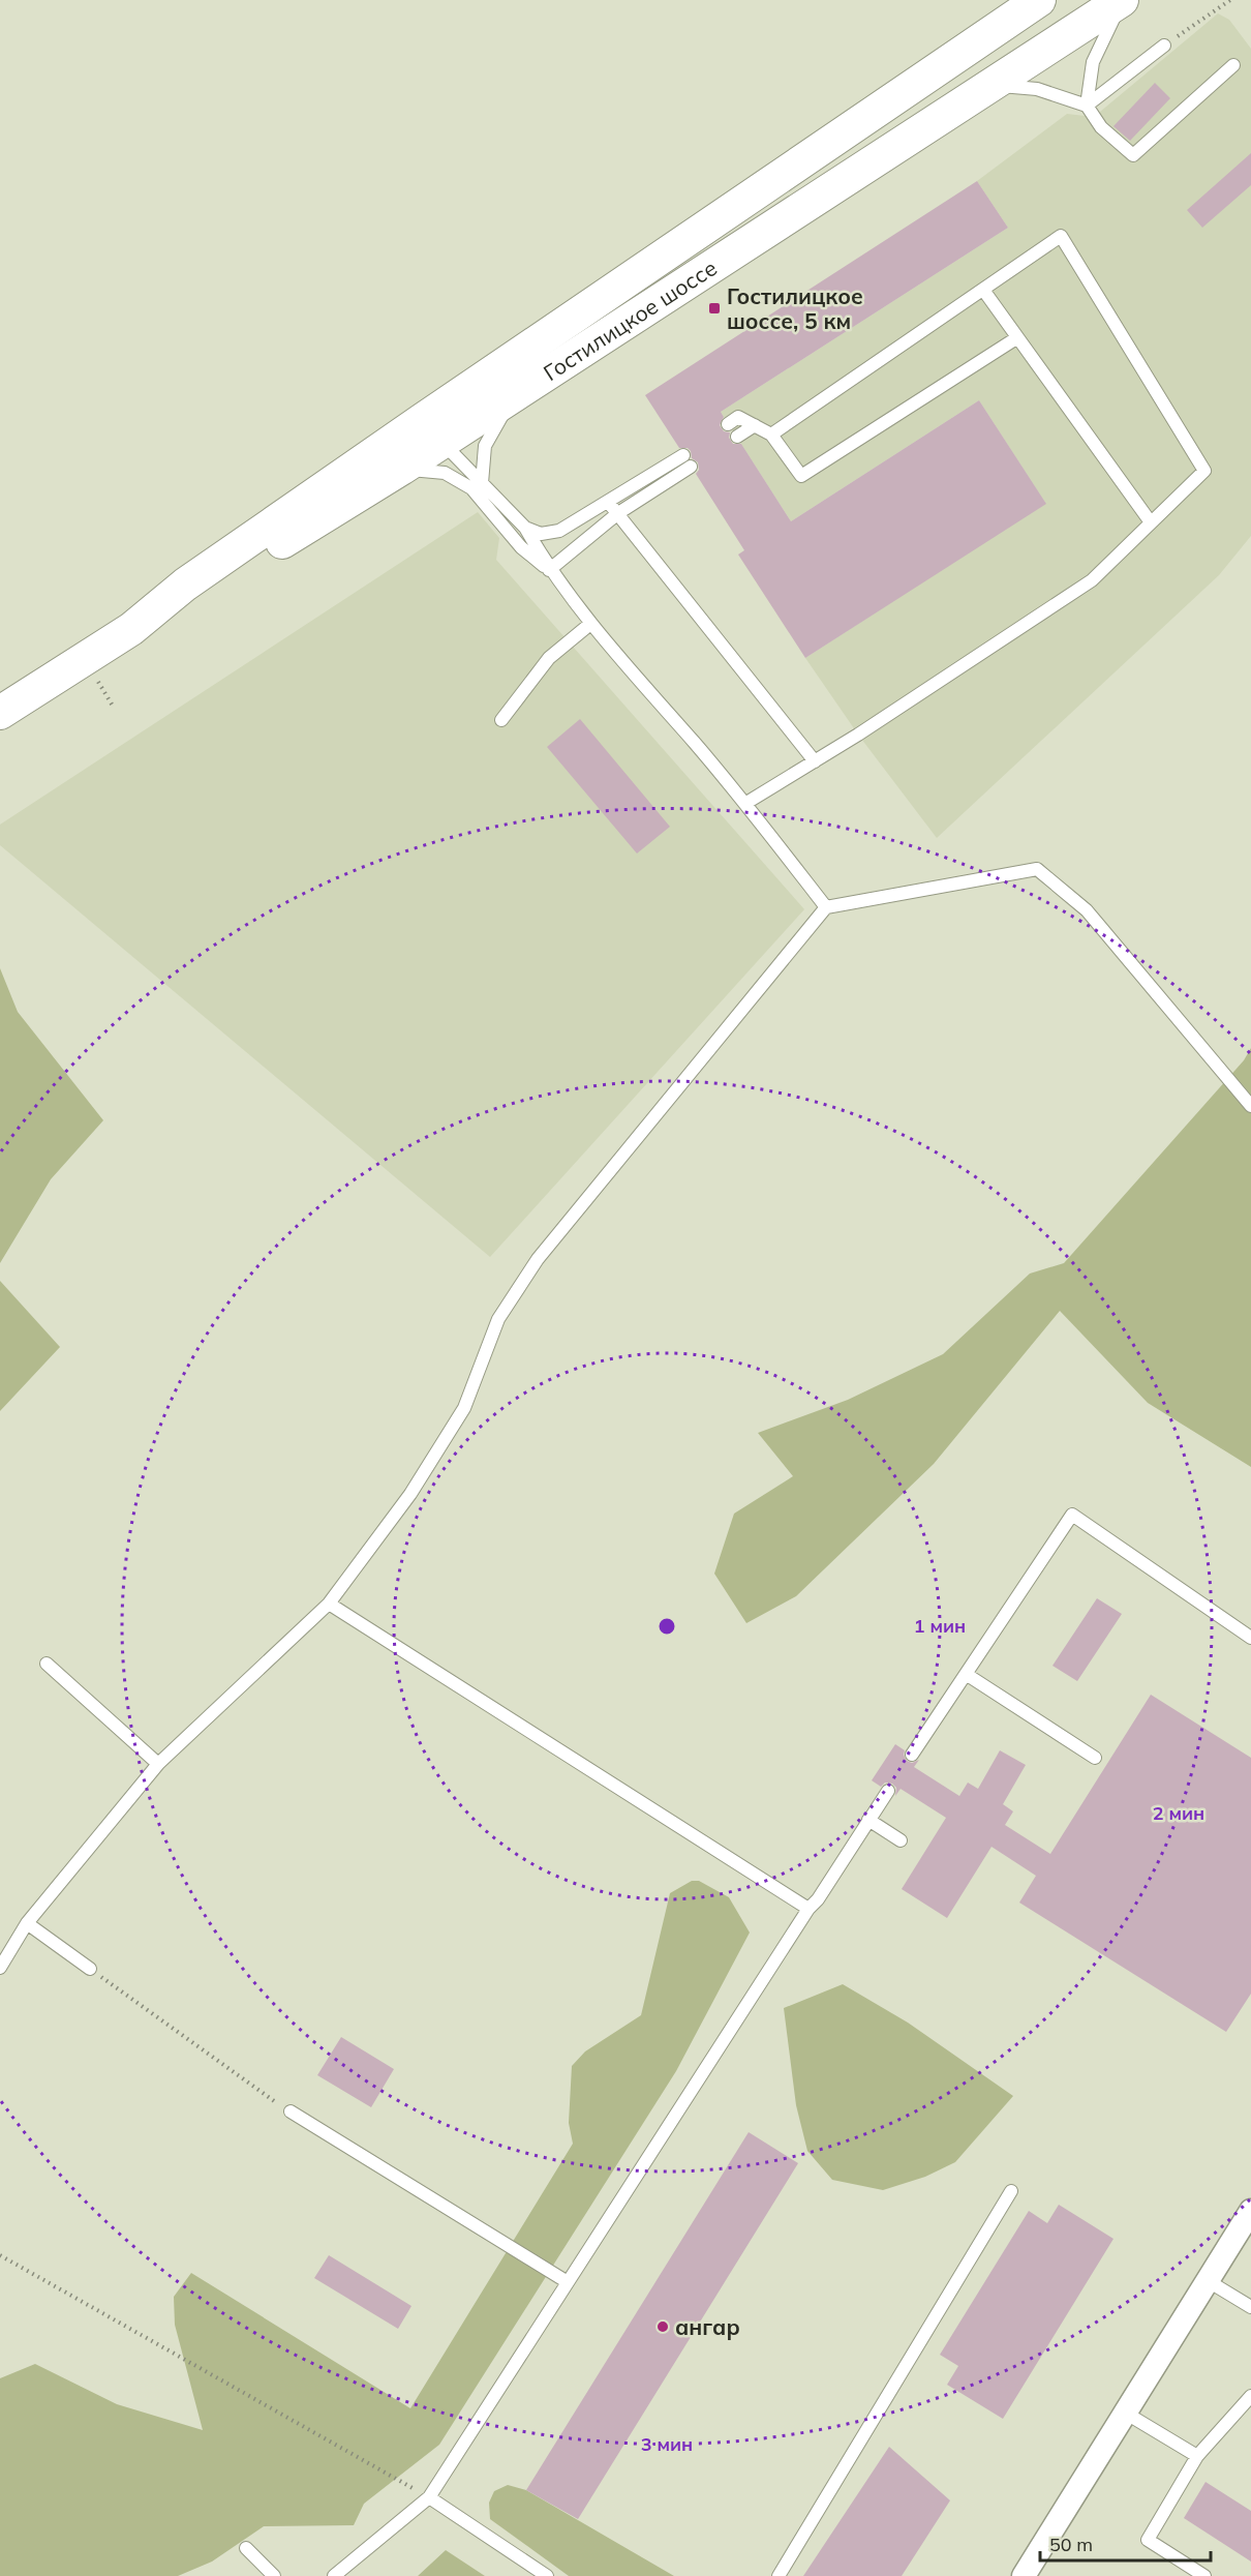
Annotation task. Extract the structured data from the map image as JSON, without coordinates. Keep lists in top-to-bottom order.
{
  "streets": {
    "main road": ["Гостилицкое шоссе"]
  },
  "places": {
    "transit": ["Гостилицкое шоссе, 5 км"],
    "other": ["ангар"]
  },
  "scale_bar": "50 m",
  "rings": ["1 мин", "2 мин", "3 мин"]
}
